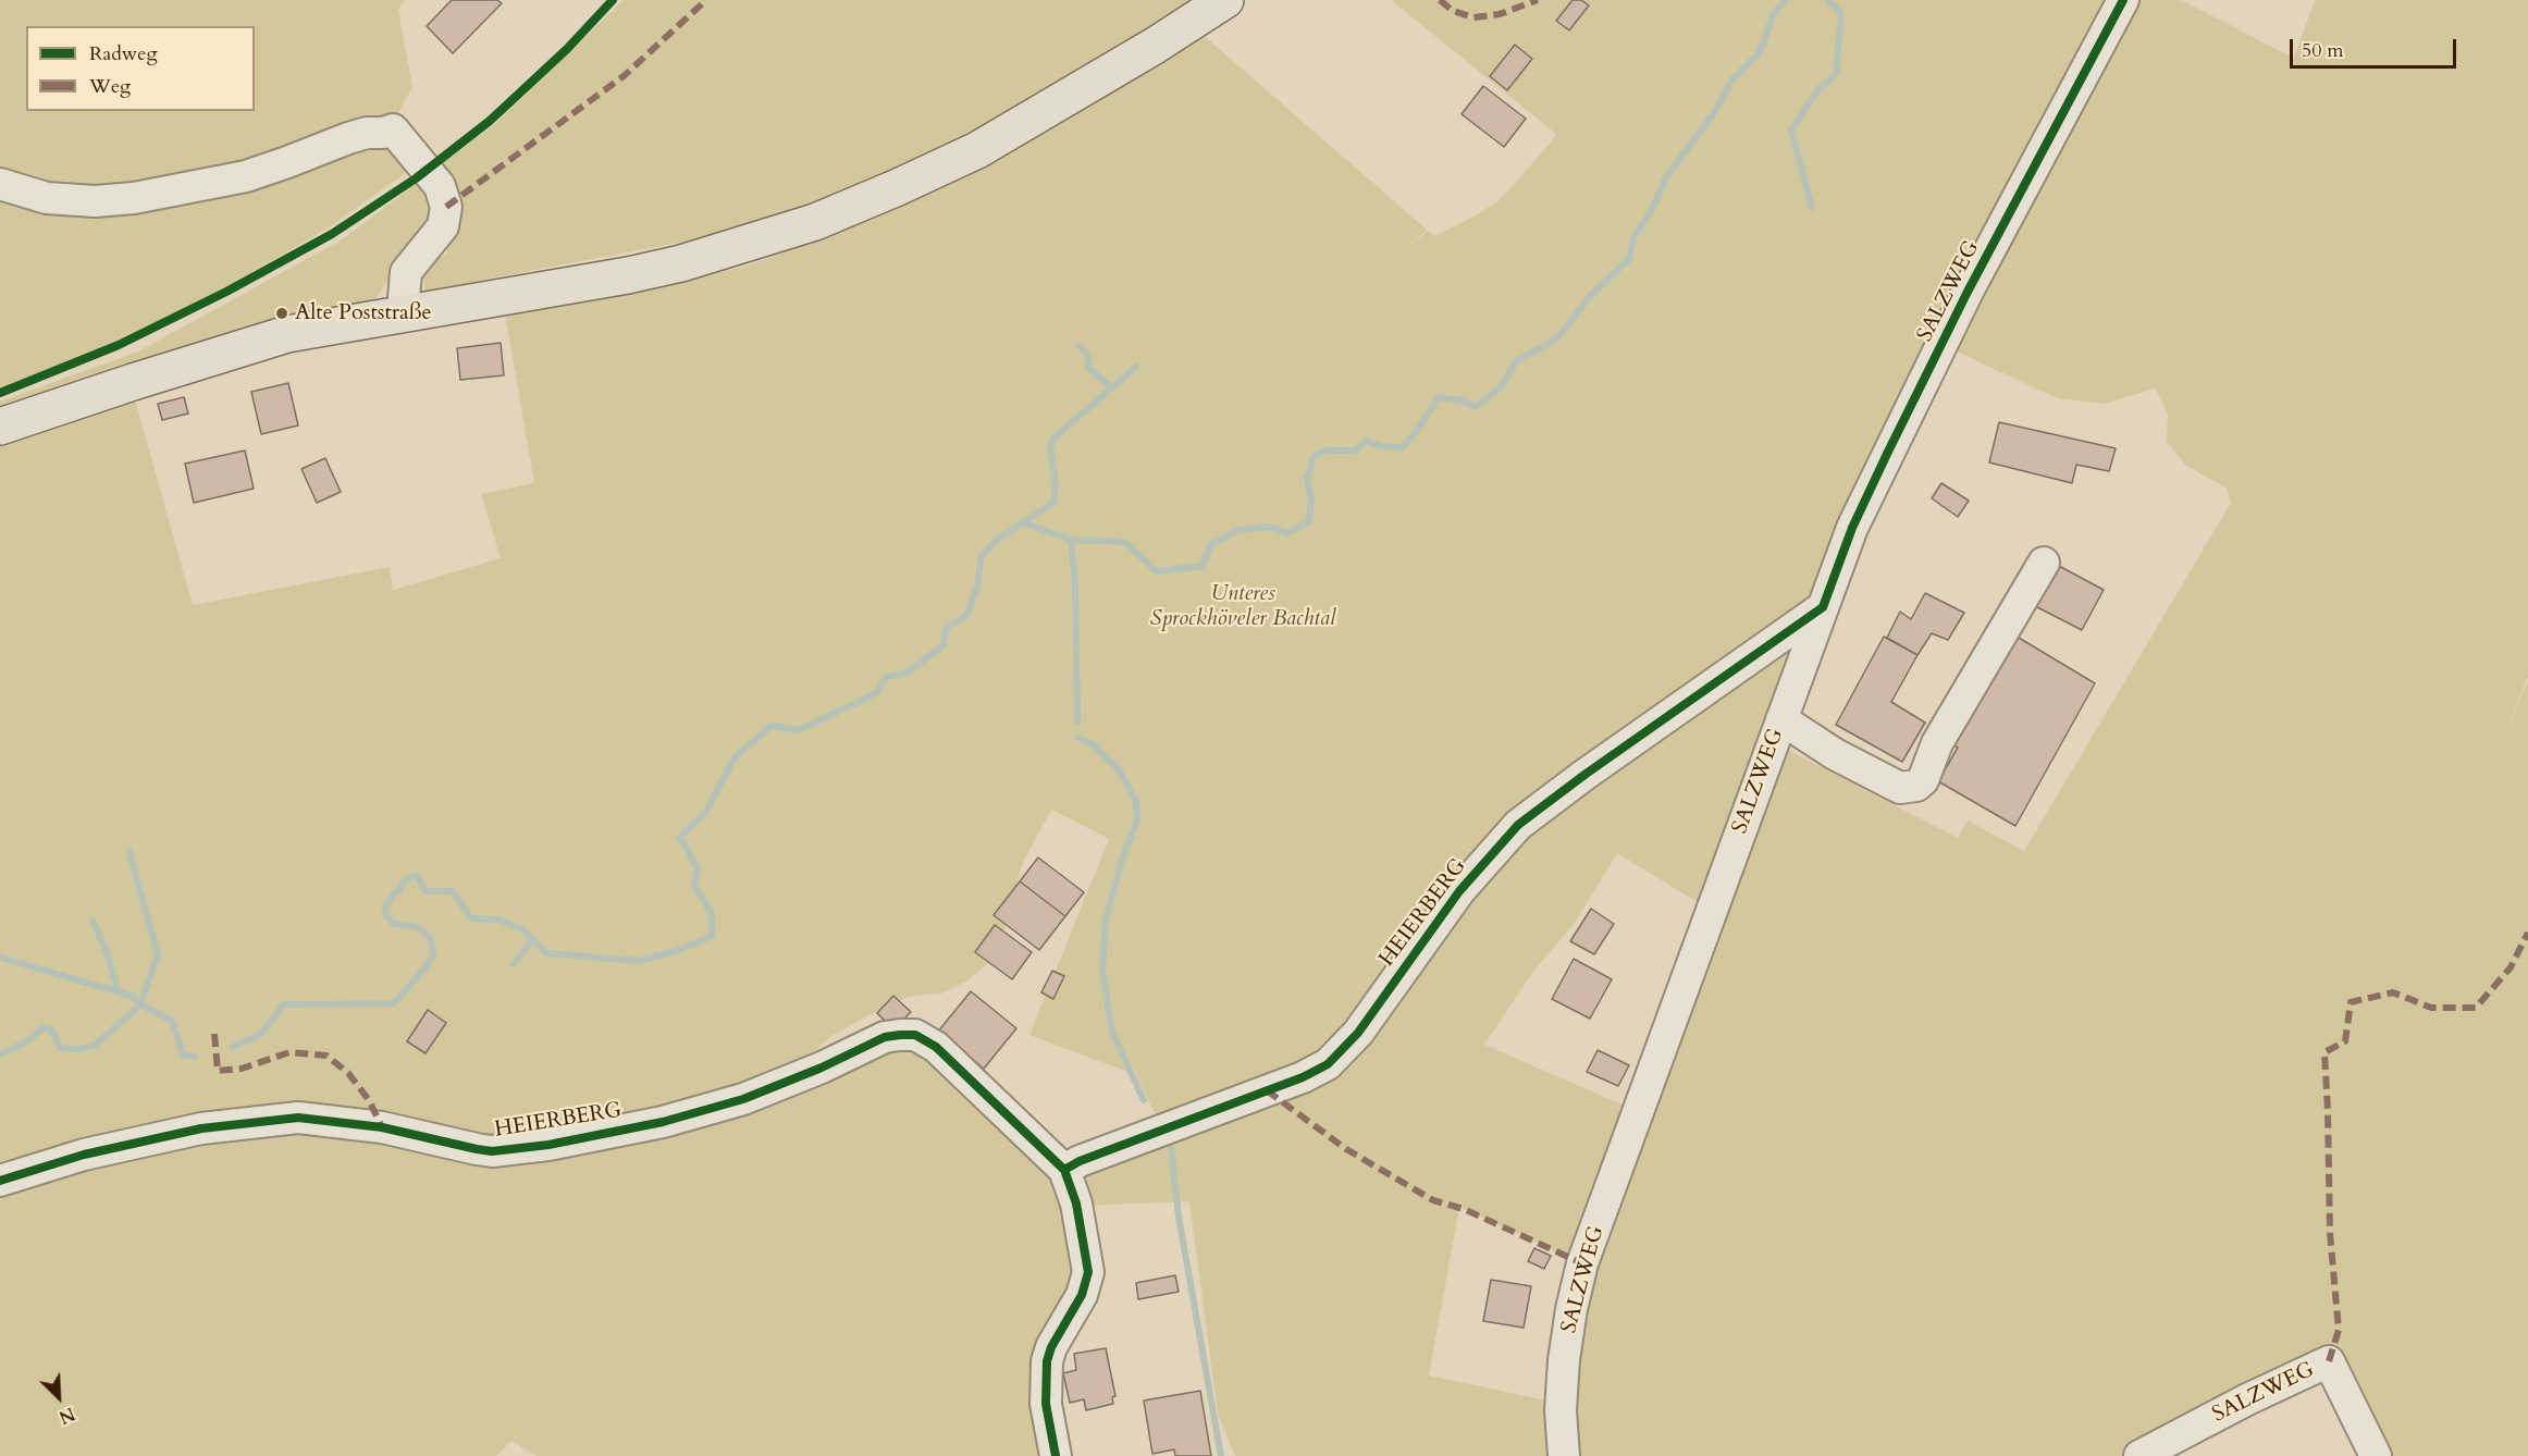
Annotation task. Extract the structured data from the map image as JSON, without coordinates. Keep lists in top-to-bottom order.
{
  "streets": {
    "street": ["SALZWEG", "HEIERBERG"]
  },
  "crossings": [
    ["SALZWEG", "HEIERBERG"]
  ],
  "parks": ["Unteres Sprockhöveler Bachtal"],
  "places": ["Alte Poststraße"],
  "legend": ["Radweg", "Weg"],
  "scale_bar": "50 m",
  "north": "bottom right"
}
